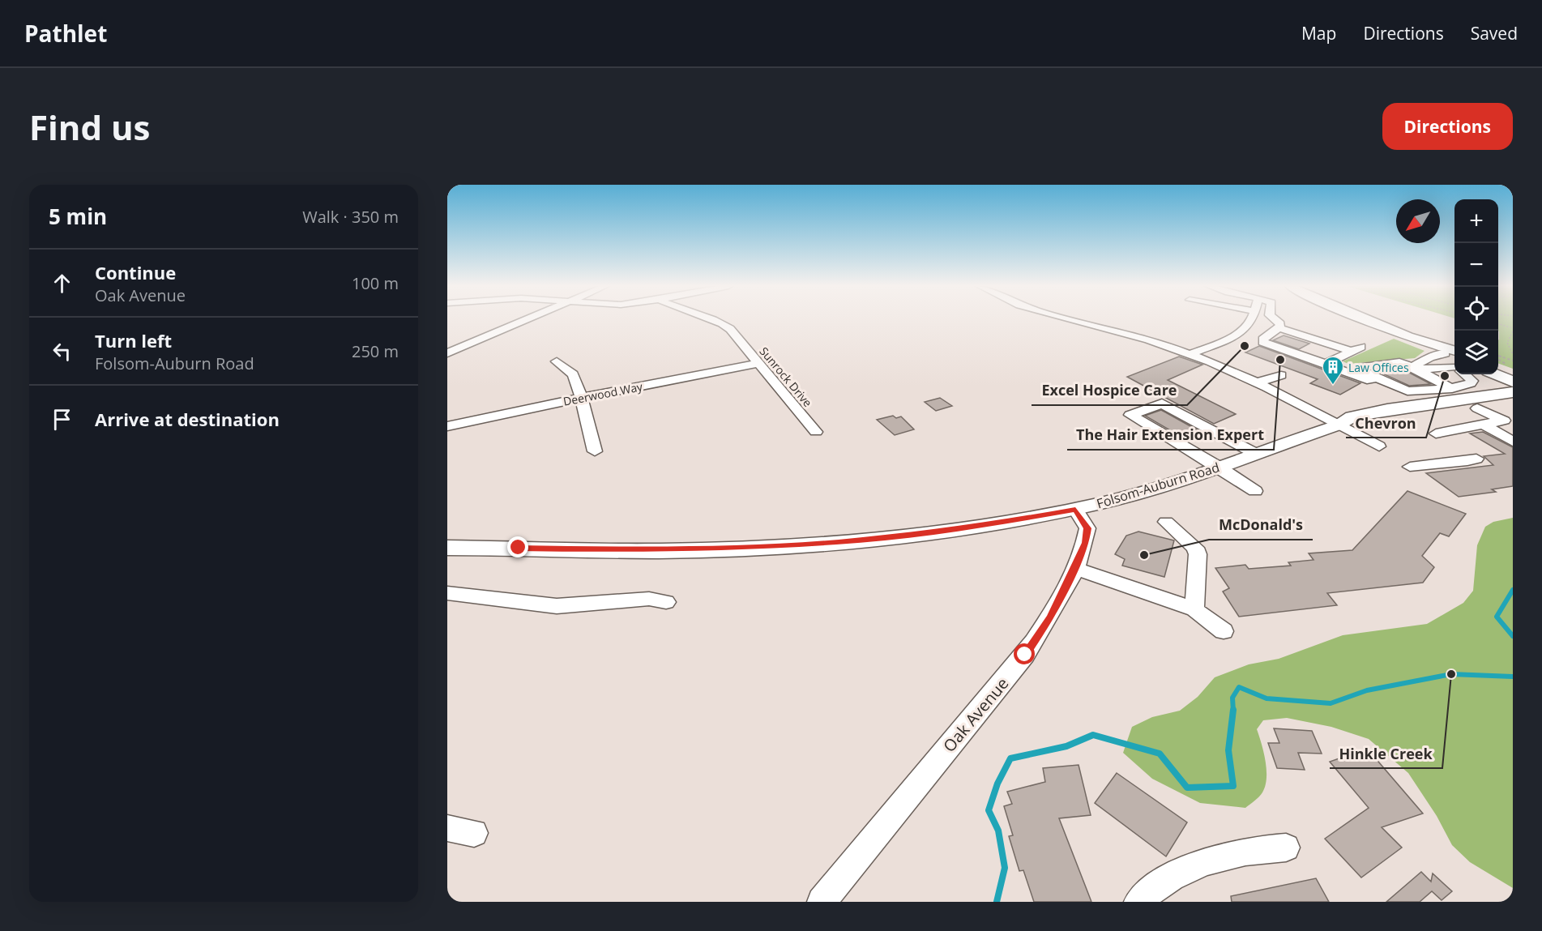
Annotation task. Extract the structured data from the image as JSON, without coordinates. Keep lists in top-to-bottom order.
{
  "streets": {
    "main road": ["Folsom-Auburn Road"],
    "street": ["Sunrock Drive", "Deerwood Way", "Oak Avenue"]
  },
  "crossings": [
    ["Sunrock Drive", "Deerwood Way"],
    ["Folsom-Auburn Road", "Oak Avenue"]
  ],
  "places": {
    "other": [
      "Excel Hospice Care",
      "The Hair Extension Expert",
      "Chevron",
      "McDonald's",
      "Hinkle Creek"
    ],
    "building": ["Law Offices"]
  },
  "north": "bottom left",
  "page": {
    "header": "Pathlet",
    "nav": ["Map", "Directions", "Saved"],
    "buttons": "Directions",
    "title": "Find us",
    "heading": ["5 min", "Walk · 350 m"],
    "map_buttons": ["+", "−"],
    "list": [
      ["Continue", "Oak Avenue", "100 m"],
      ["Turn left", "Folsom-Auburn Road", "250 m"],
      "Arrive at destination"
    ]
  }
}
